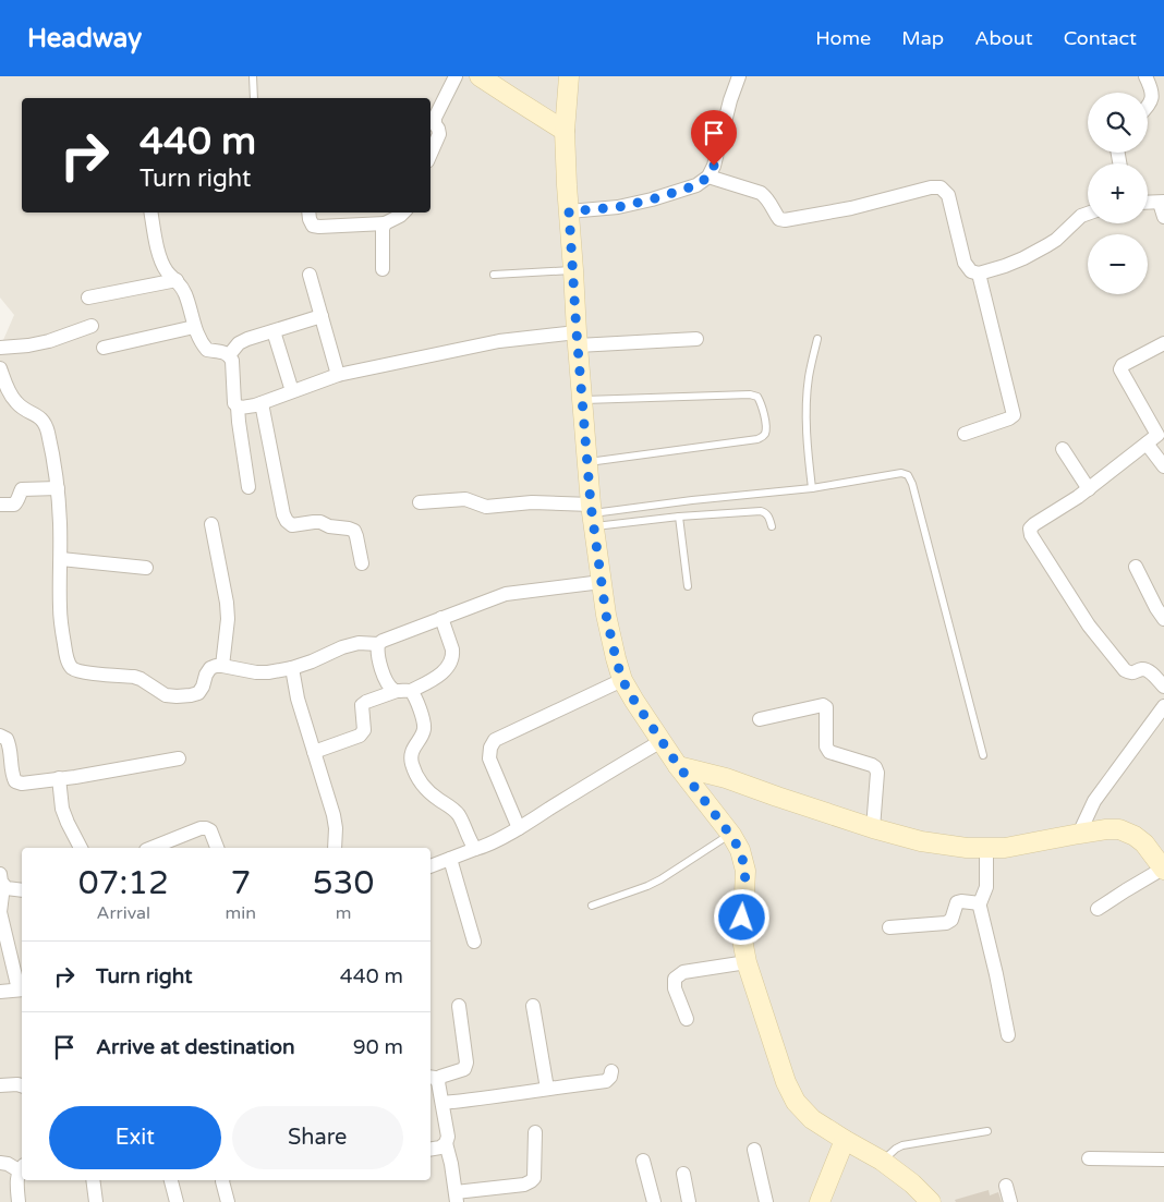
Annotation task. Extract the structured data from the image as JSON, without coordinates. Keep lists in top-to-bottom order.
{
  "page": {
    "header": "Headway",
    "nav": [
      "Home",
      "Map",
      "About",
      "Contact"
    ],
    "map_buttons": ["+", "−"],
    "turn": ["440 m", "Turn right"],
    "eta": [
      "07:12",
      "Arrival",
      "7",
      "min",
      "530",
      "m"
    ],
    "list": [
      {
        "name": "Turn right",
        "value": "440 m"
      },
      {
        "name": "Arrive at destination",
        "value": "90 m"
      }
    ],
    "buttons": ["Exit", "Share"]
  }
}
